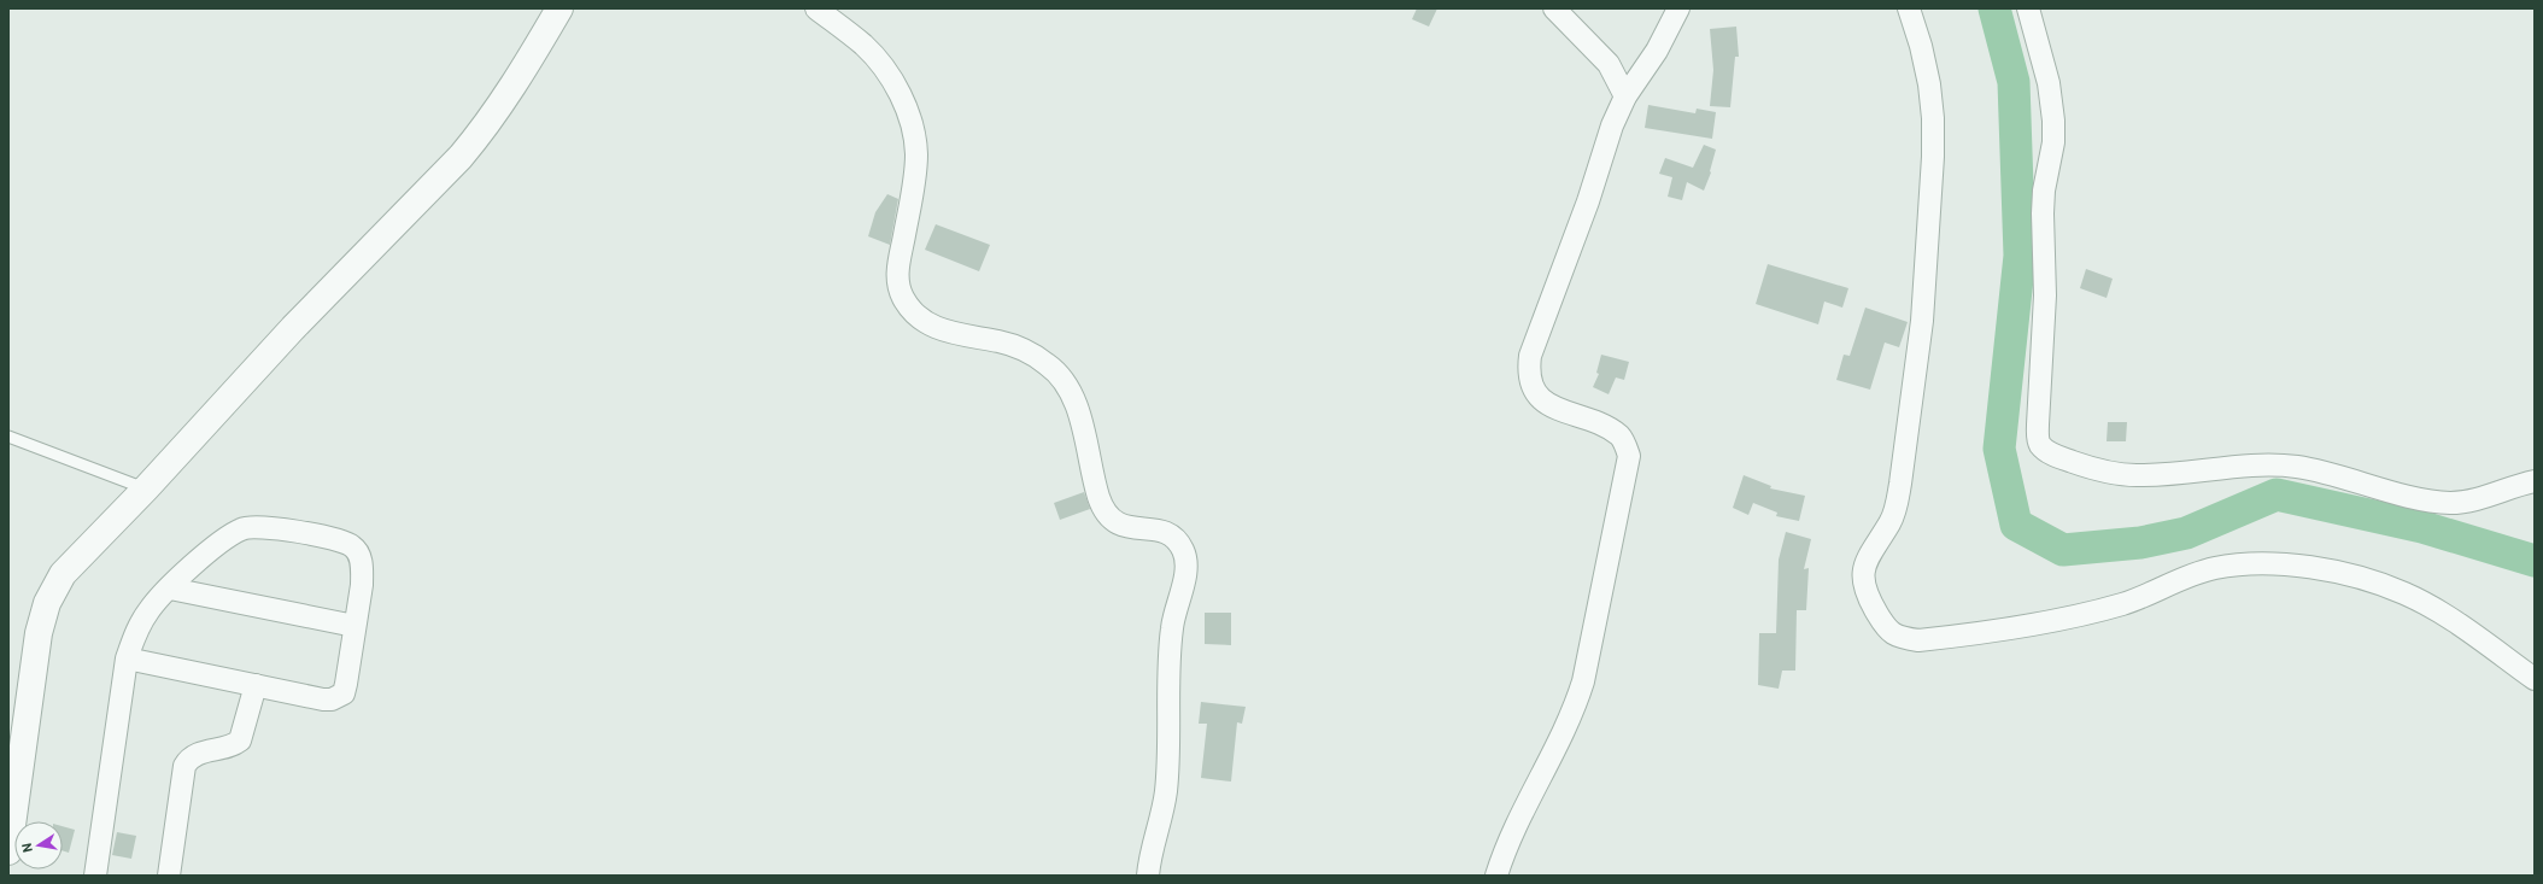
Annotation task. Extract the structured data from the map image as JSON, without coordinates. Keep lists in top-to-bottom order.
{
  "north": "left"
}
